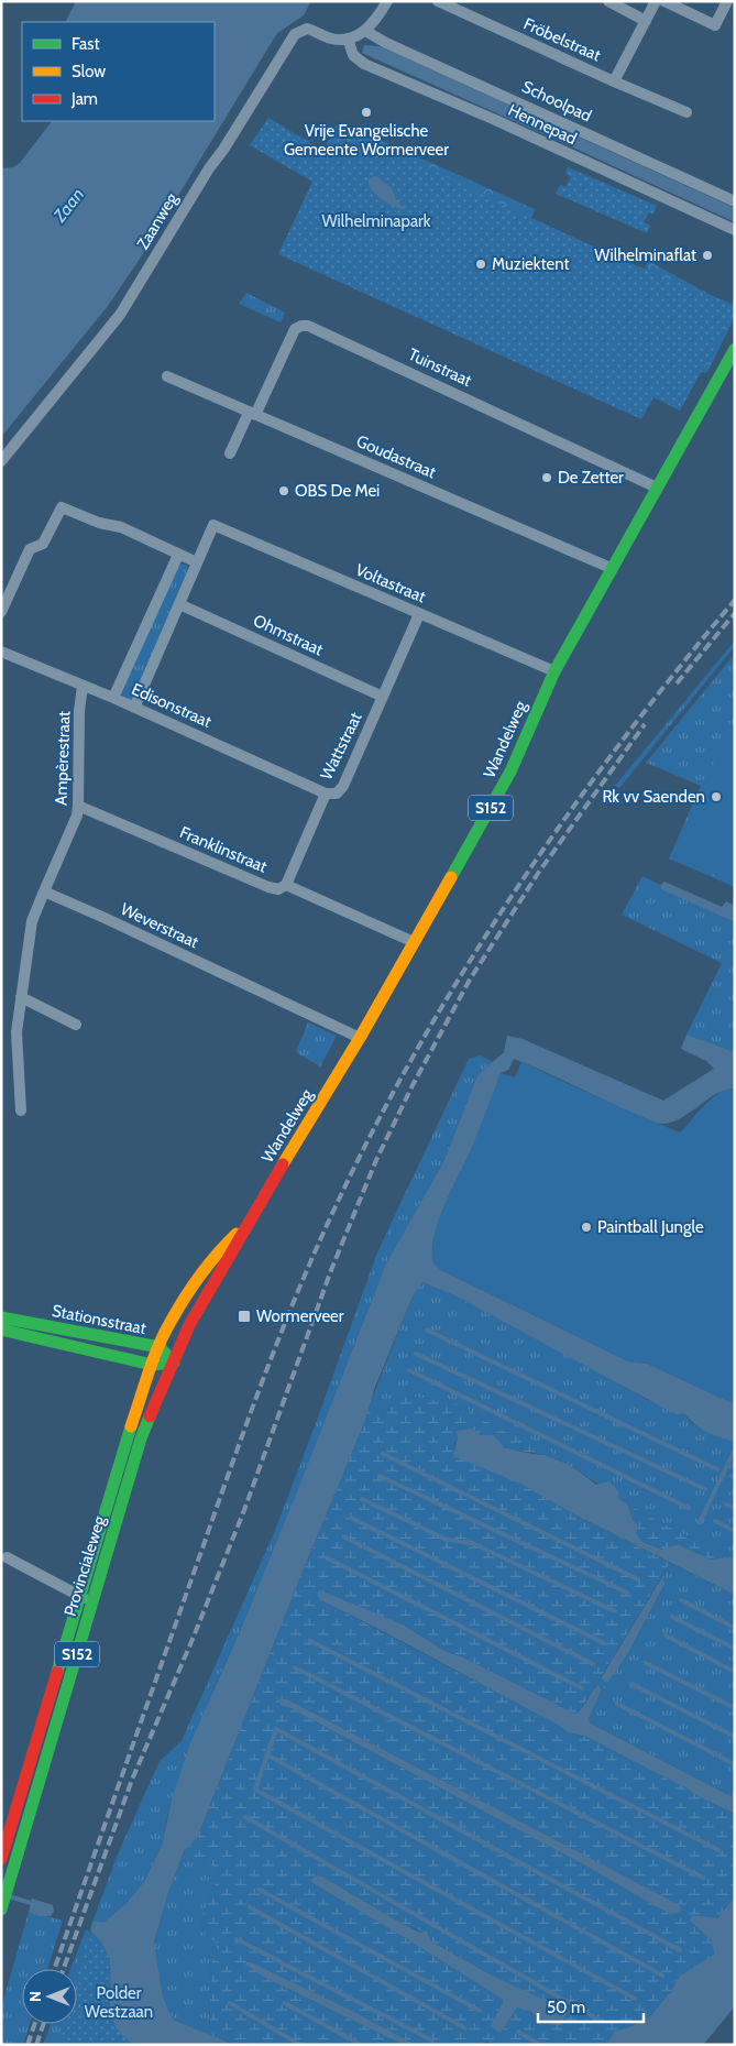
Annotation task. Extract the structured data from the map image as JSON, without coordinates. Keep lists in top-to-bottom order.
{
  "streets": {
    "main road": [
      "Wandelweg",
      "S152",
      "Stationsstraat",
      "Provincialeweg"
    ],
    "street": [
      "Fröbelstraat",
      "Schoolpad",
      "Hennepad",
      "Zaanweg",
      "Tuinstraat",
      "Goudastraat",
      "Voltastraat",
      "Ohmstraat",
      "Edisonstraat",
      "Wattstraat",
      "Ampèrestraat",
      "Franklinstraat",
      "Weverstraat"
    ]
  },
  "crossings": [
    ["Hennepad", "Zaanweg"],
    ["Tuinstraat", "Goudastraat"],
    ["Tuinstraat", "Wandelweg"],
    ["Goudastraat", "Wandelweg"],
    ["Voltastraat", "Wandelweg"],
    ["Voltastraat", "Wattstraat"],
    ["Ohmstraat", "Wattstraat"],
    ["Edisonstraat", "Wattstraat"],
    ["Edisonstraat", "Ampèrestraat"],
    ["Wandelweg", "Franklinstraat"],
    ["Wandelweg", "Weverstraat"],
    ["Wandelweg", "Stationsstraat"],
    ["Wandelweg", "Provincialeweg"],
    ["Wattstraat", "Franklinstraat"],
    ["Ampèrestraat", "Franklinstraat"],
    ["Ampèrestraat", "Weverstraat"],
    ["Stationsstraat", "Provincialeweg"]
  ],
  "water": ["Zaan"],
  "parks": ["Wilhelminapark", "Polder Westzaan"],
  "places": {
    "other": [
      "Vrije Evangelische Gemeente Wormerveer",
      "Wilhelminaflat",
      "Muziektent",
      "De Zetter",
      "OBS De Mei",
      "Rk vv Saenden",
      "Paintball Jungle"
    ],
    "transit": ["Wormerveer"]
  },
  "legend": ["Fast", "Slow", "Jam"],
  "scale_bar": "50 m",
  "north": "left"
}
